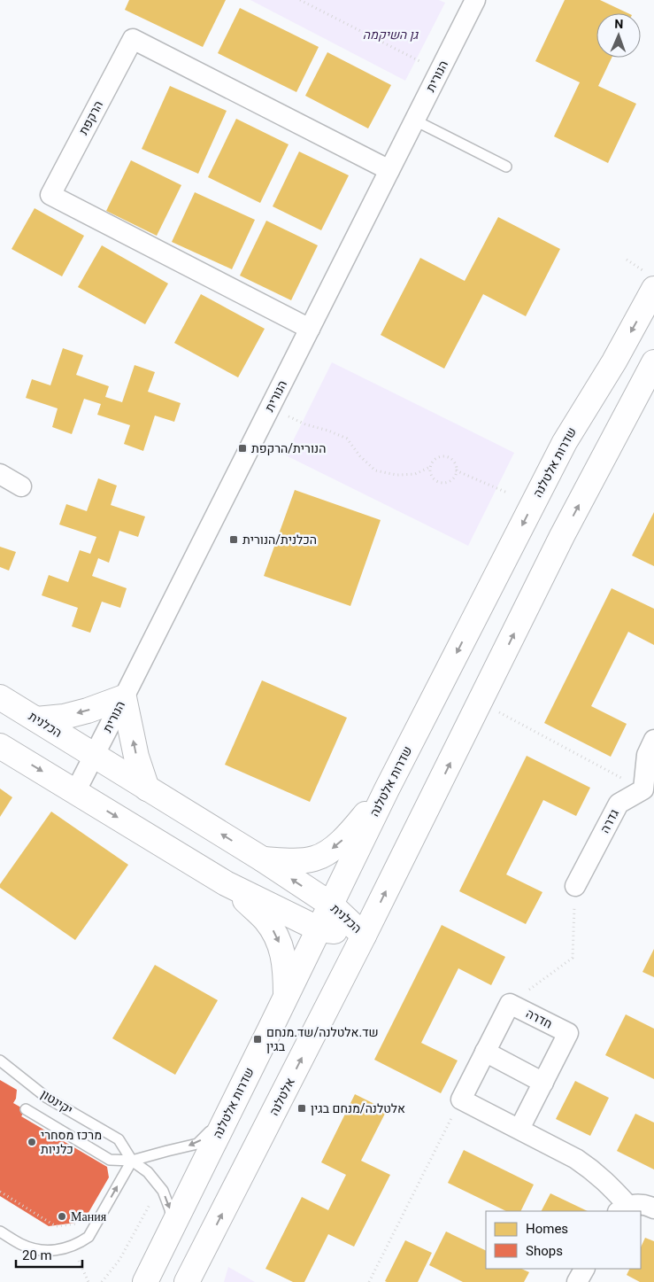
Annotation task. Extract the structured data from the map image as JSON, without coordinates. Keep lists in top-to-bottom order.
{
  "streets": {
    "main road": ["שדרות אלטלנה", "הכלנית", "אלטלנה"],
    "street": [
      "הנורית",
      "הרקפת",
      "גדרה",
      "חדרה"
    ],
    "lane": ["יקינטון"]
  },
  "crossings": [
    ["הנורית", "הרקפת"],
    ["הנורית", "הכלנית"],
    ["שדרות אלטלנה", "הכלנית"],
    ["הכלנית", "אלטלנה"]
  ],
  "one_way": ["אלטלנה"],
  "parks": ["גן השיקמה"],
  "places": {
    "transit": [
      "הנורית/הרקפת",
      "הכלנית/הנורית",
      "שד.אלטלנה/שד.מנחם בגין",
      "אלטלנה/מנחם בגין"
    ],
    "other": ["מרכז מסחרי כלניות", "Мания"]
  },
  "legend": ["Homes", "Shops"],
  "scale_bar": "20 m",
  "north": "top"
}
